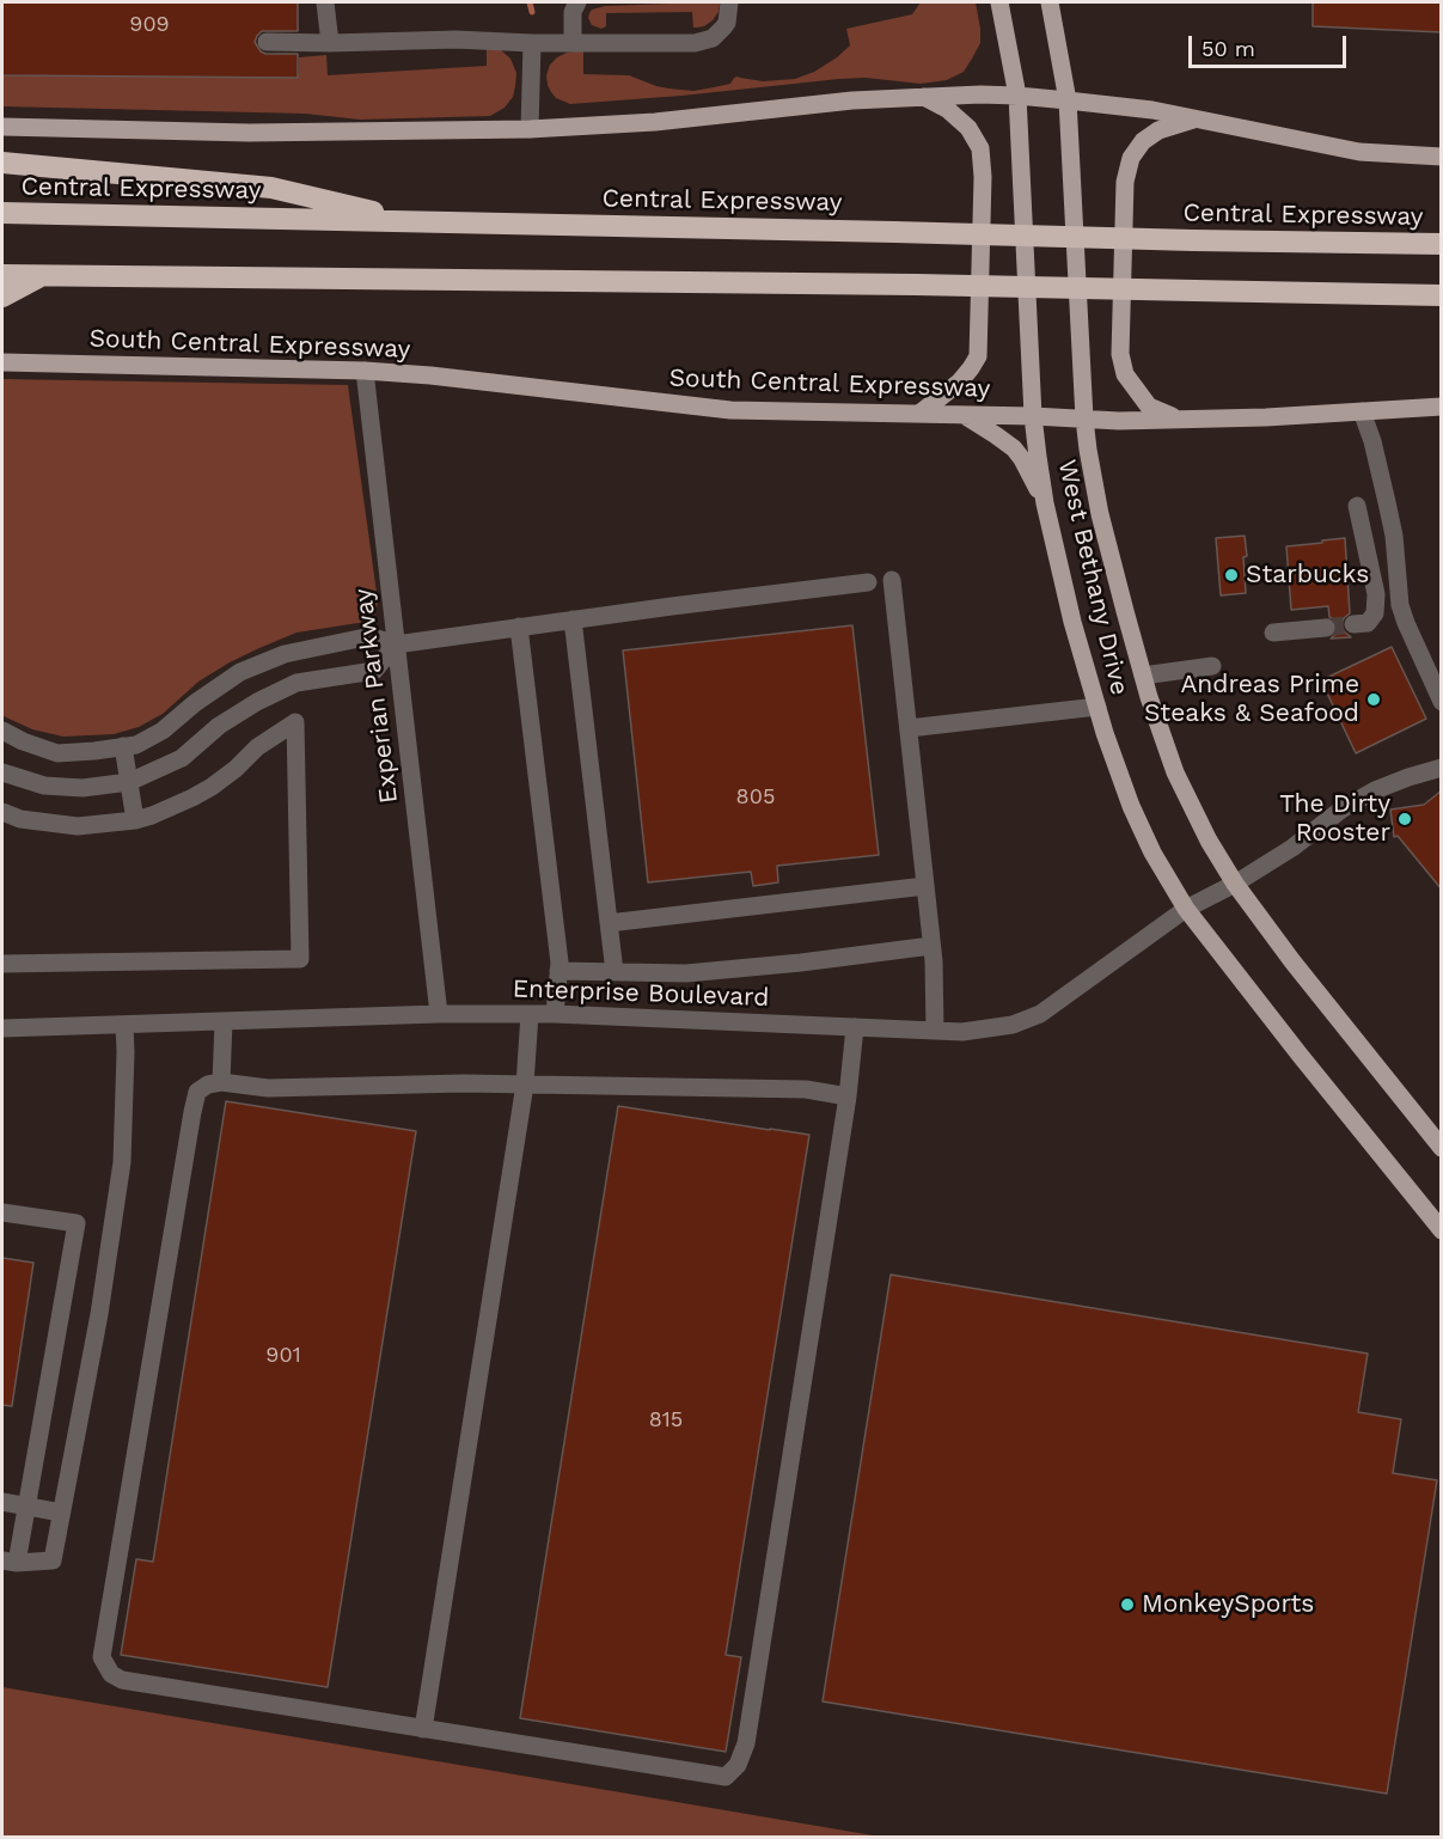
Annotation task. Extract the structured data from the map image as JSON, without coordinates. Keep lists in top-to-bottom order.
{
  "streets": {
    "highway": ["Central Expressway"],
    "main road": ["South Central Expressway", "West Bethany Drive"],
    "street": ["Experian Parkway", "Enterprise Boulevard"]
  },
  "crossings": [
    ["South Central Expressway", "West Bethany Drive"],
    ["South Central Expressway", "Experian Parkway"],
    ["West Bethany Drive", "Enterprise Boulevard"],
    ["Experian Parkway", "Enterprise Boulevard"]
  ],
  "places": [
    "Starbucks",
    "Andreas Prime Steaks & Seafood",
    "The Dirty Rooster",
    "MonkeySports"
  ],
  "house_numbers": [
    "909",
    "805",
    "901",
    "815"
  ],
  "scale_bar": "50 m"
}
